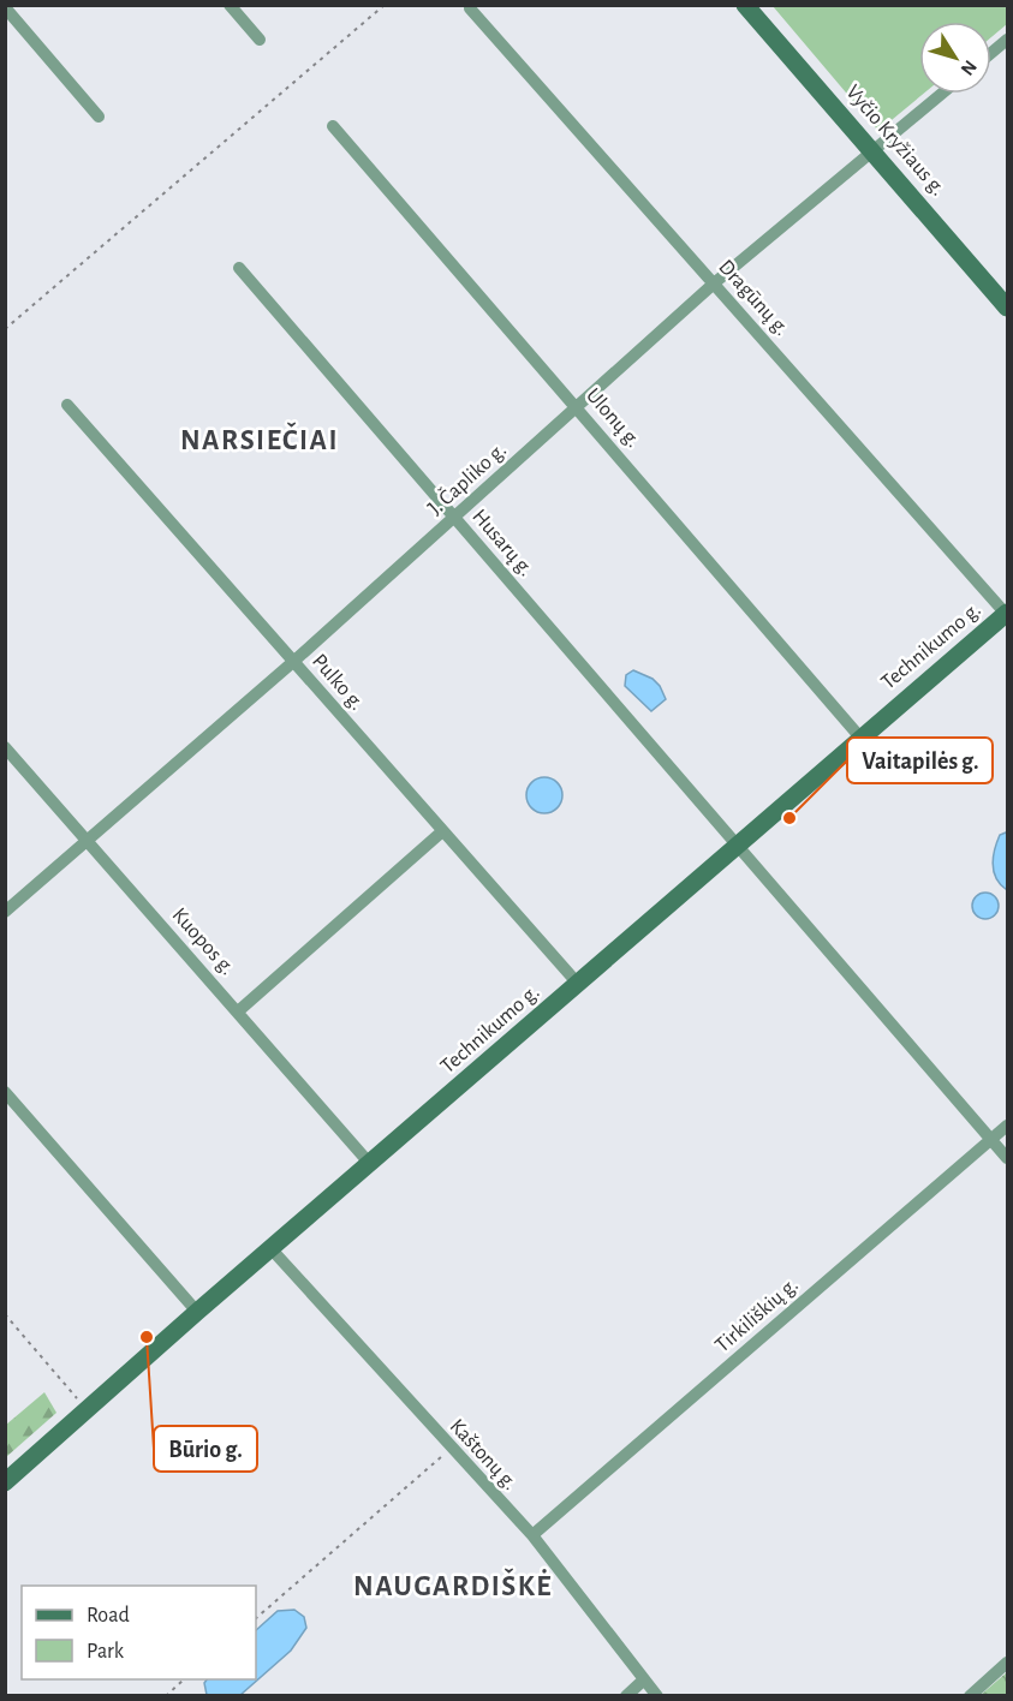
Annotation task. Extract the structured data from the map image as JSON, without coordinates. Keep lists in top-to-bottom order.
{
  "streets": {
    "street": [
      "Vyčio Kryžiaus g.",
      "Dragūnų g.",
      "Ulonų g.",
      "J. Čapliko g.",
      "Husarų g.",
      "Technikumo g.",
      "Pulko g.",
      "Kuopos g.",
      "Tirkiliškių g.",
      "Kaštonų g."
    ]
  },
  "crossings": [
    ["Vyčio Kryžiaus g.", "J. Čapliko g."],
    ["Dragūnų g.", "J. Čapliko g."],
    ["Dragūnų g.", "Technikumo g."],
    ["Ulonų g.", "J. Čapliko g."],
    ["Ulonų g.", "Technikumo g."],
    ["J. Čapliko g.", "Husarų g."],
    ["J. Čapliko g.", "Pulko g."],
    ["J. Čapliko g.", "Kuopos g."],
    ["Husarų g.", "Technikumo g."],
    ["Husarų g.", "Tirkiliškių g."],
    ["Technikumo g.", "Pulko g."],
    ["Technikumo g.", "Kuopos g."],
    ["Technikumo g.", "Kaštonų g."],
    ["Tirkiliškių g.", "Kaštonų g."]
  ],
  "districts": ["NARSIEČIAI", "NAUGARDIŠKĖ"],
  "places": ["Vaitapilės g.", "Būrio g."],
  "legend": ["Road", "Park"],
  "north": "bottom right"
}
